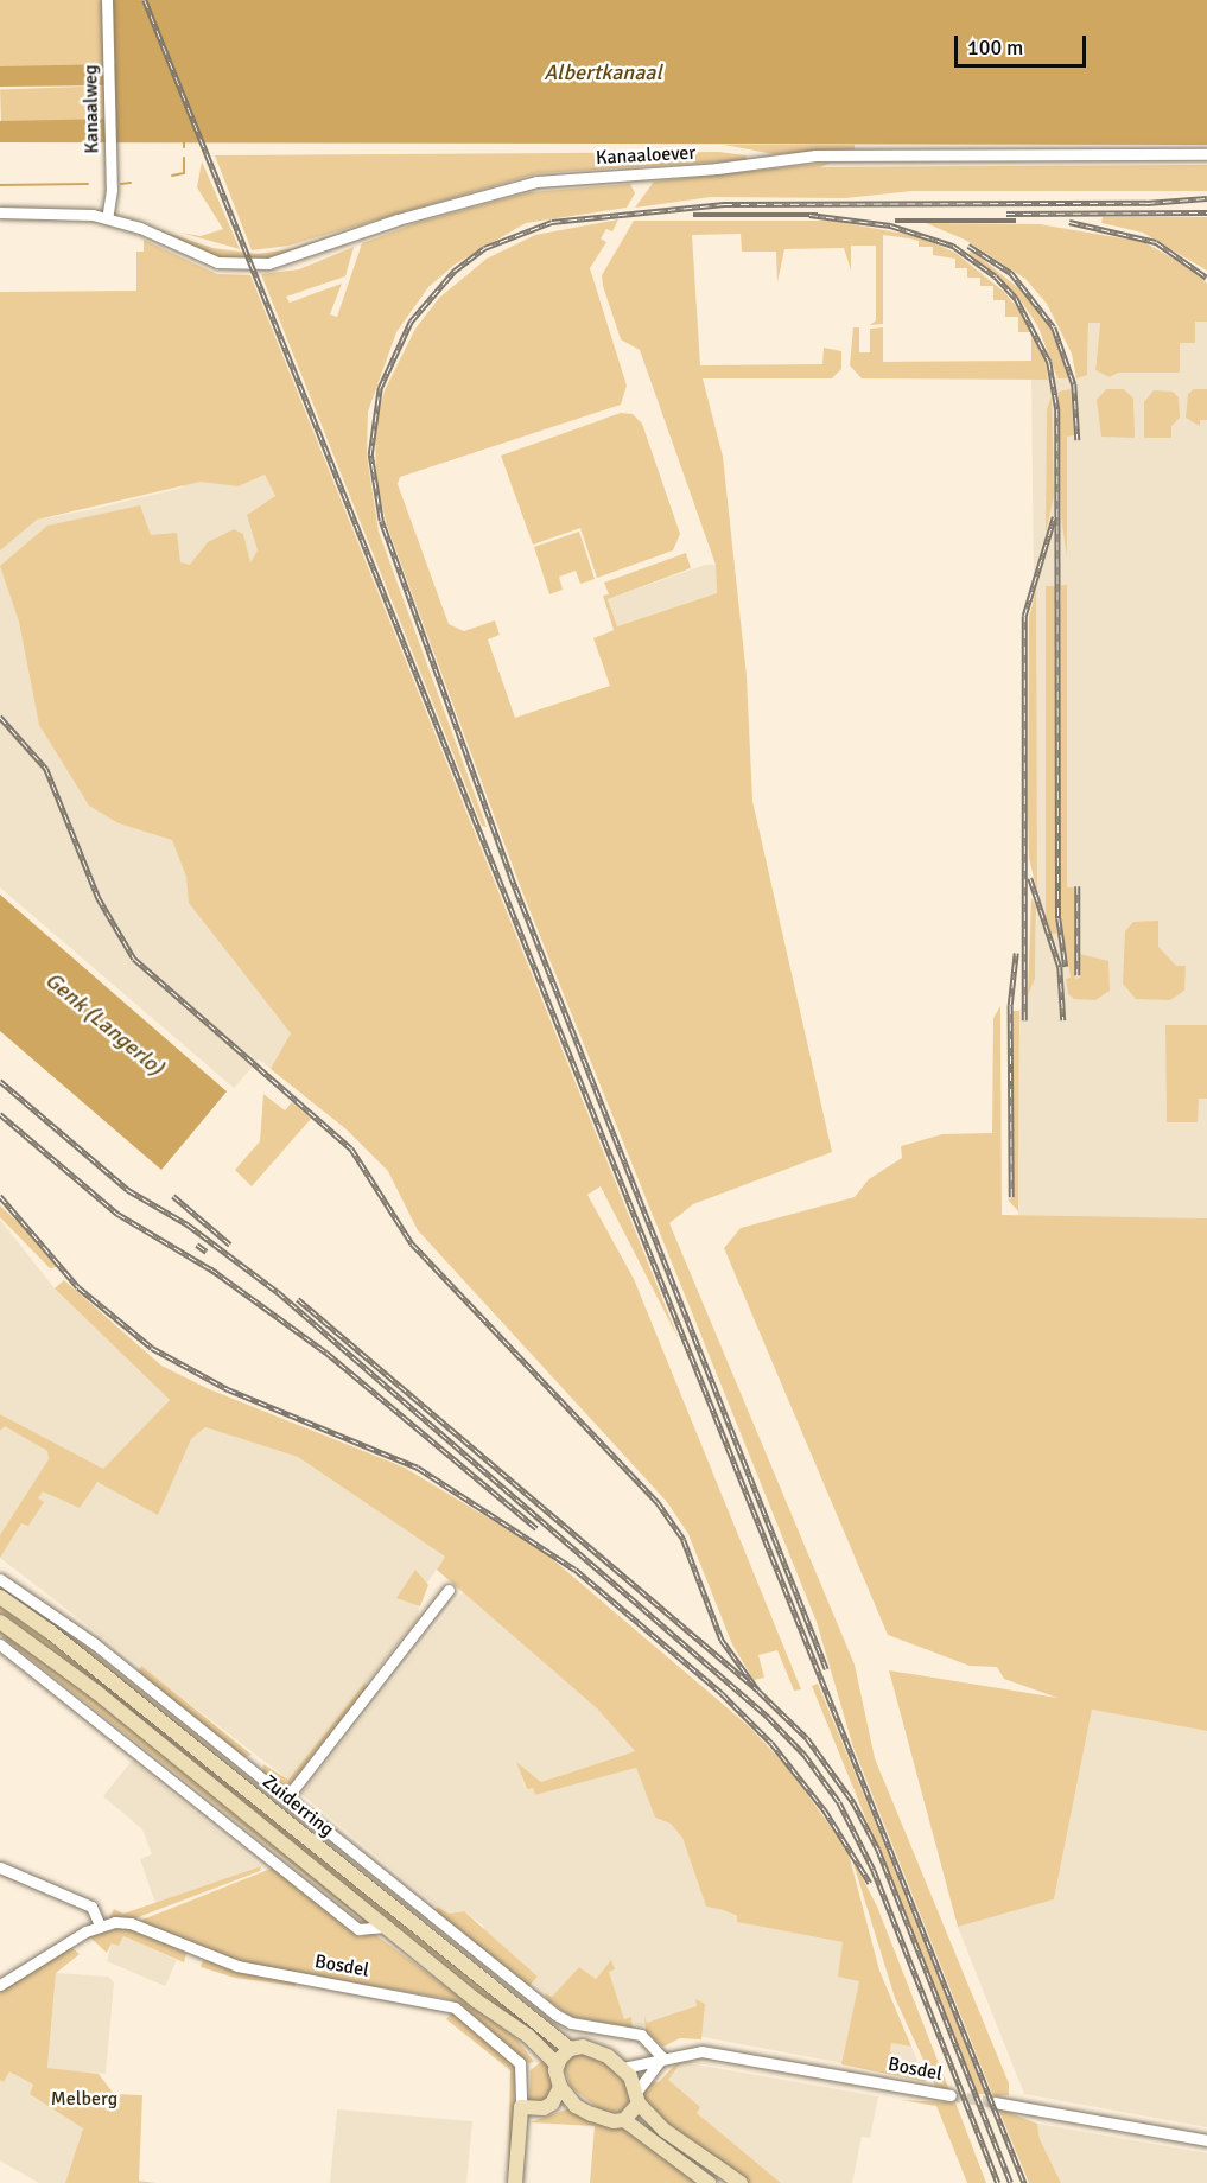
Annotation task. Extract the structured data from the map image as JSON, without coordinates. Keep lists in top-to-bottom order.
{
  "streets": {
    "main road": ["Zuiderring"],
    "street": ["Kanaalweg", "Kanaaloever", "Bosdel"]
  },
  "crossings": [
    ["Kanaalweg", "Kanaaloever"],
    ["Zuiderring", "Bosdel"]
  ],
  "water": ["Albertkanaal", "Genk (Langerlo)"],
  "parks": ["Melberg"],
  "scale_bar": "100 m"
}
